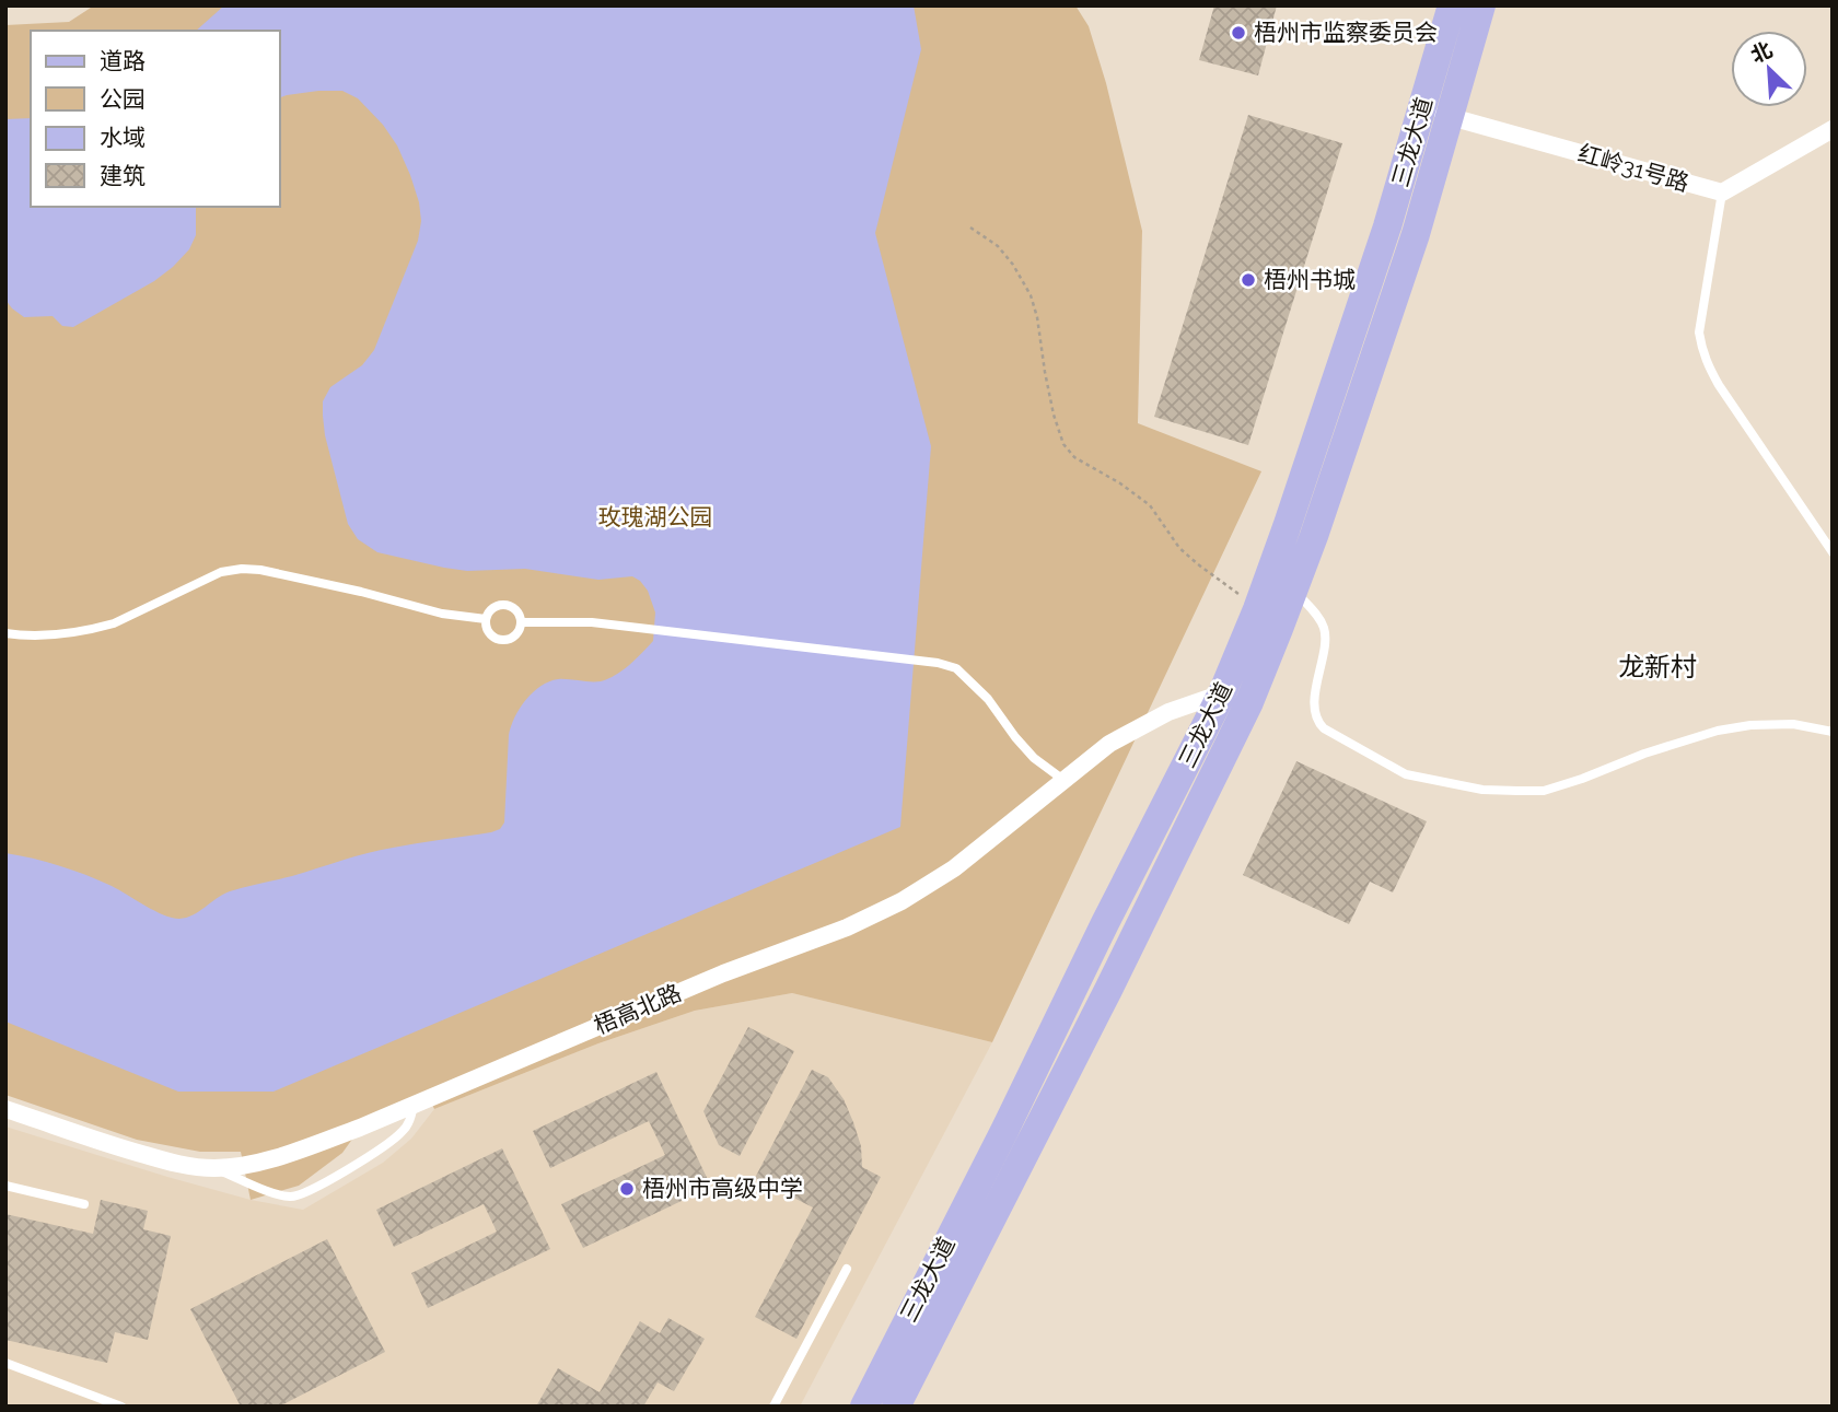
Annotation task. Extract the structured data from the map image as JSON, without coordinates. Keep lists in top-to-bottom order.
{
  "streets": {
    "main road": ["三龙大道"],
    "street": ["红岭31号路", "梧高北路"]
  },
  "crossings": [
    ["三龙大道", "红岭31号路"],
    ["三龙大道", "梧高北路"]
  ],
  "districts": ["龙新村"],
  "parks": ["玫瑰湖公园"],
  "places": ["梧州市监察委员会", "梧州书城", "梧州市高级中学"],
  "legend": [
    "道路",
    "公园",
    "水域",
    "建筑"
  ],
  "north": "top left"
}
